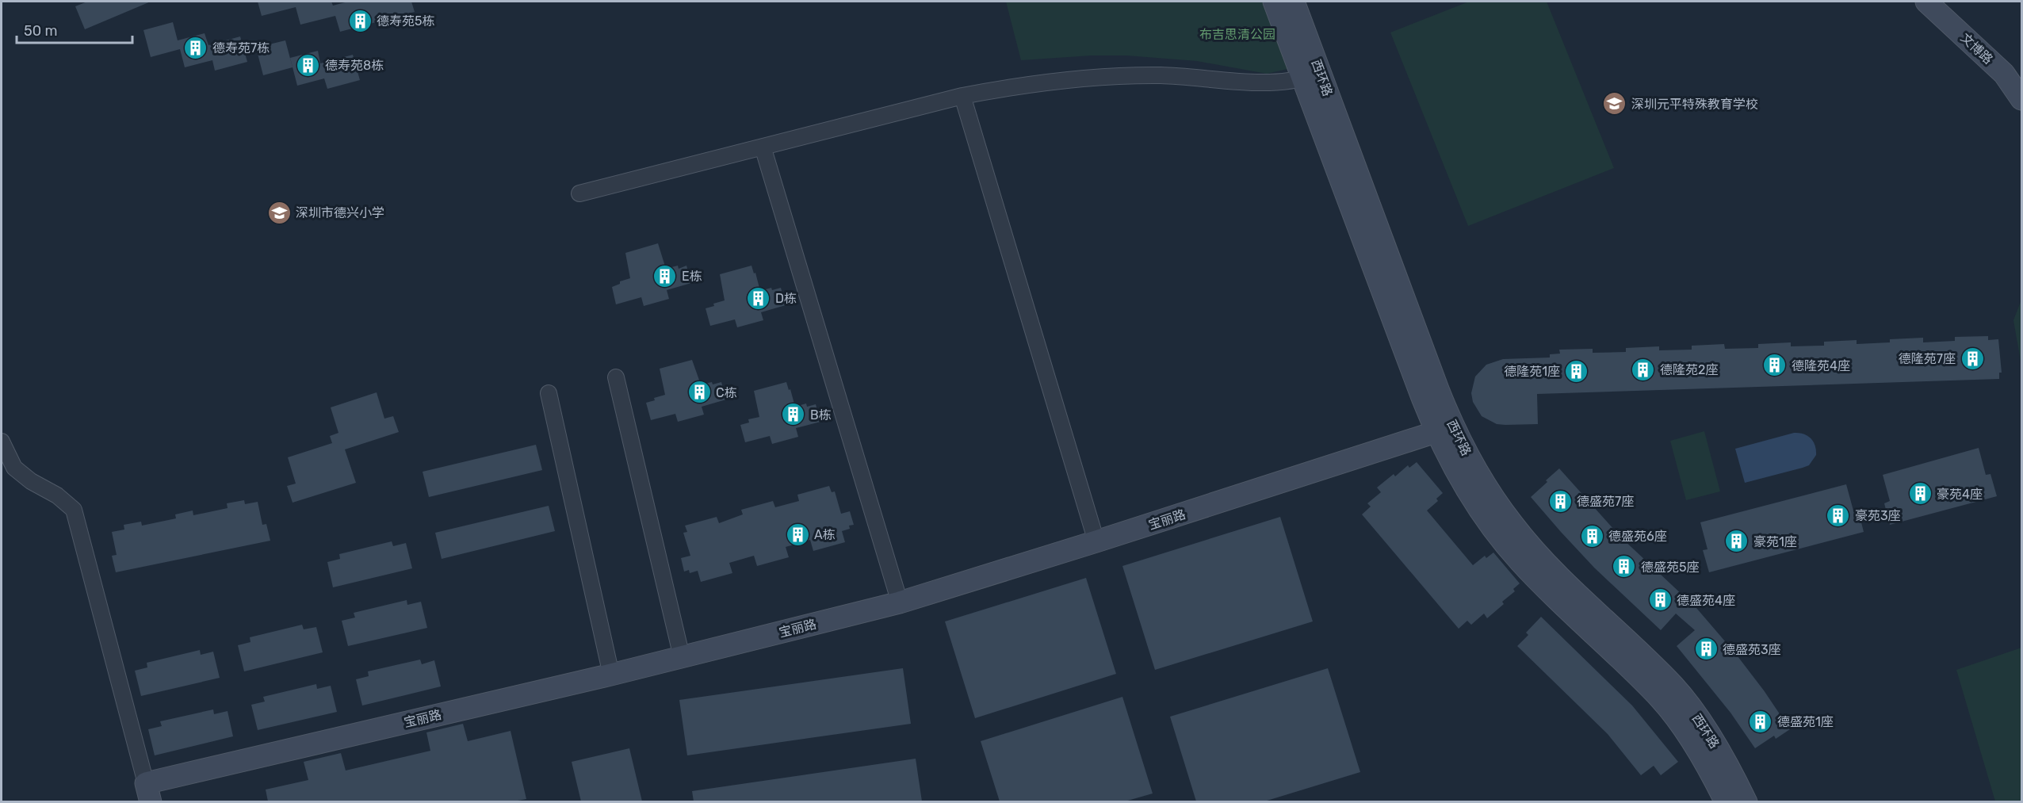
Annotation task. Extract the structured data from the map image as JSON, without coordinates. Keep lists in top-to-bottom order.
{
  "streets": {
    "main road": ["文博路", "西环路", "宝丽路"]
  },
  "crossings": [
    ["西环路", "宝丽路"]
  ],
  "parks": ["布吉思清公园"],
  "places": {
    "building": [
      "德寿苑5栋",
      "德寿苑7栋",
      "德寿苑8栋",
      "E栋",
      "D栋",
      "德隆苑7座",
      "德隆苑4座",
      "德隆苑2座",
      "德隆苑1座",
      "C栋",
      "B栋",
      "豪苑4座",
      "德盛苑7座",
      "豪苑3座",
      "A栋",
      "德盛苑6座",
      "豪苑1座",
      "德盛苑5座",
      "德盛苑4座",
      "德盛苑3座",
      "德盛苑1座"
    ],
    "school or university": ["深圳元平特殊教育学校", "深圳市德兴小学"]
  },
  "scale_bar": "50 m"
}
